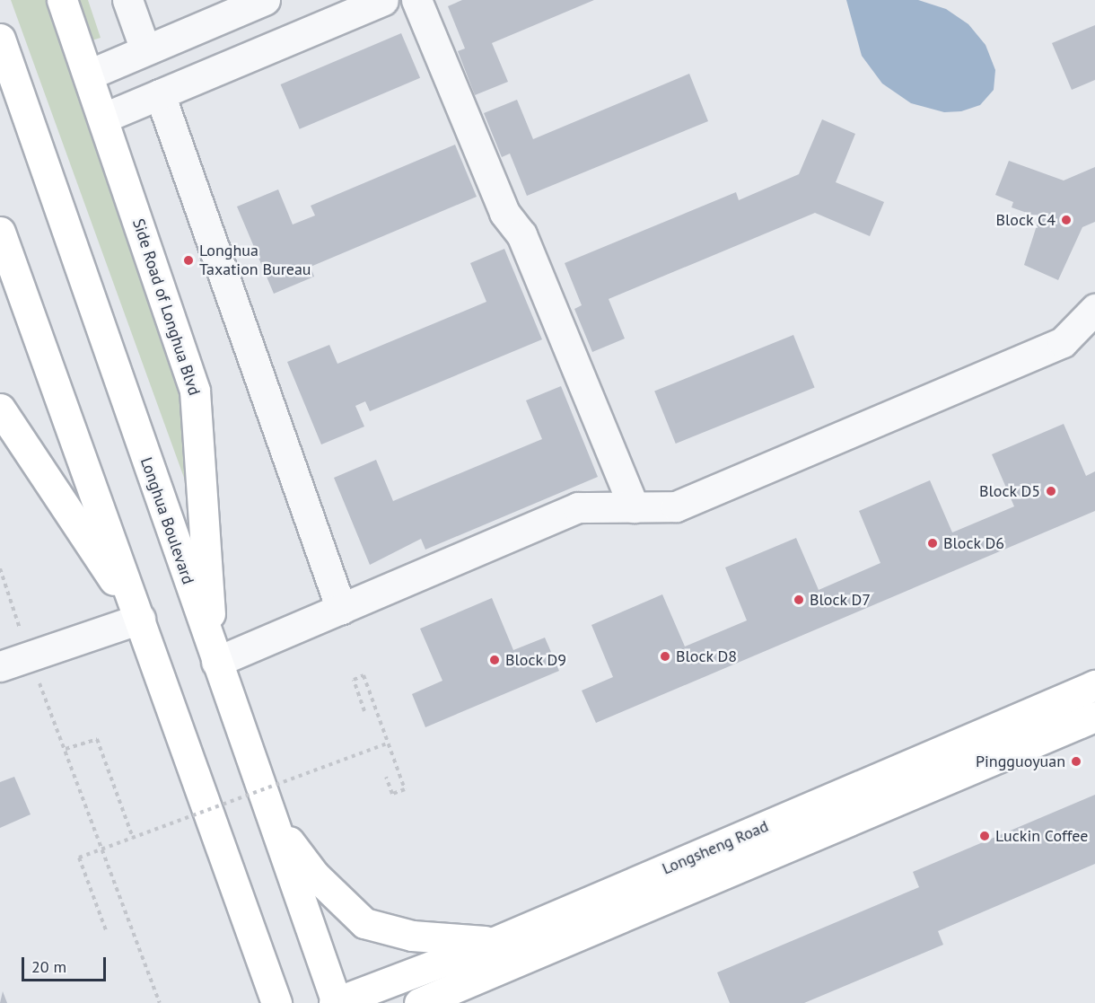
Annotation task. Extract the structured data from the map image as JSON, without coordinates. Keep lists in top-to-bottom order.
{
  "streets": {
    "main road": ["Side Road of Longhua Blvd", "Longhua Boulevard", "Longsheng Road"]
  },
  "crossings": [
    ["Side Road of Longhua Blvd", "Longhua Boulevard"],
    ["Longhua Boulevard", "Longsheng Road"]
  ],
  "places": [
    "Block C4",
    "Longhua Taxation Bureau",
    "Block D5",
    "Block D6",
    "Block D7",
    "Block D8",
    "Block D9",
    "Pingguoyuan",
    "Luckin Coffee"
  ],
  "scale_bar": "20 m"
}
